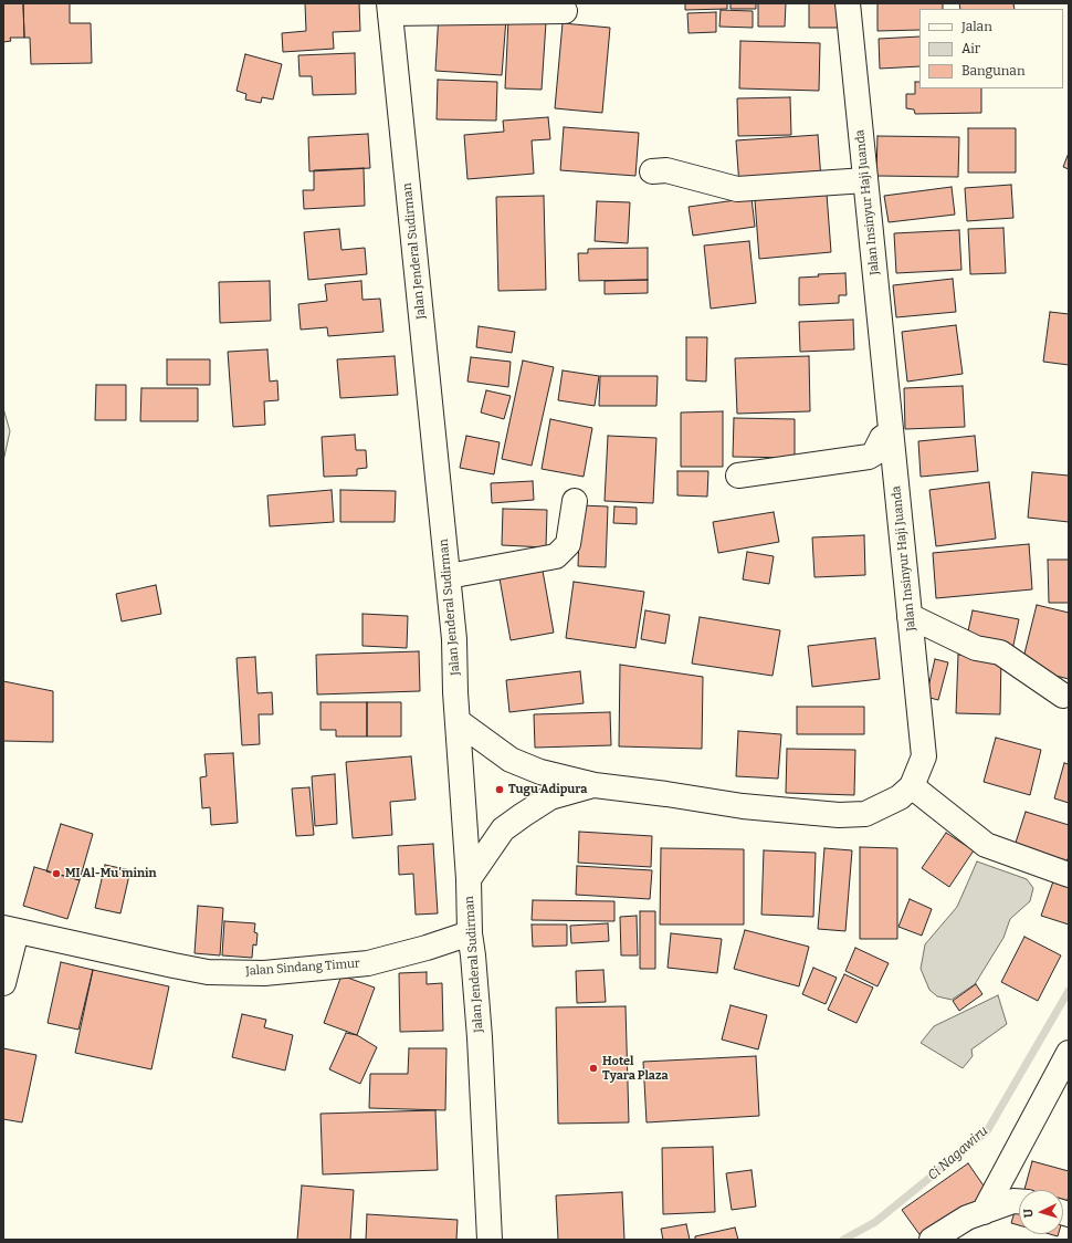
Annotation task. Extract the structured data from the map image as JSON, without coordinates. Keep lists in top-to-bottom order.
{
  "streets": {
    "main road": ["Jalan Insinyur Haji Juanda", "Jalan Jenderal Sudirman", "Jalan Sindang Timur"]
  },
  "crossings": [
    ["Jalan Insinyur Haji Juanda", "Jalan Jenderal Sudirman"],
    ["Jalan Jenderal Sudirman", "Jalan Sindang Timur"]
  ],
  "water": ["Ci Nagawiru"],
  "places": ["Tugu Adipura", "MI Al-Mu'minin", "Hotel Tyara Plaza"],
  "legend": ["Jalan", "Air", "Bangunan"],
  "north": "left"
}
